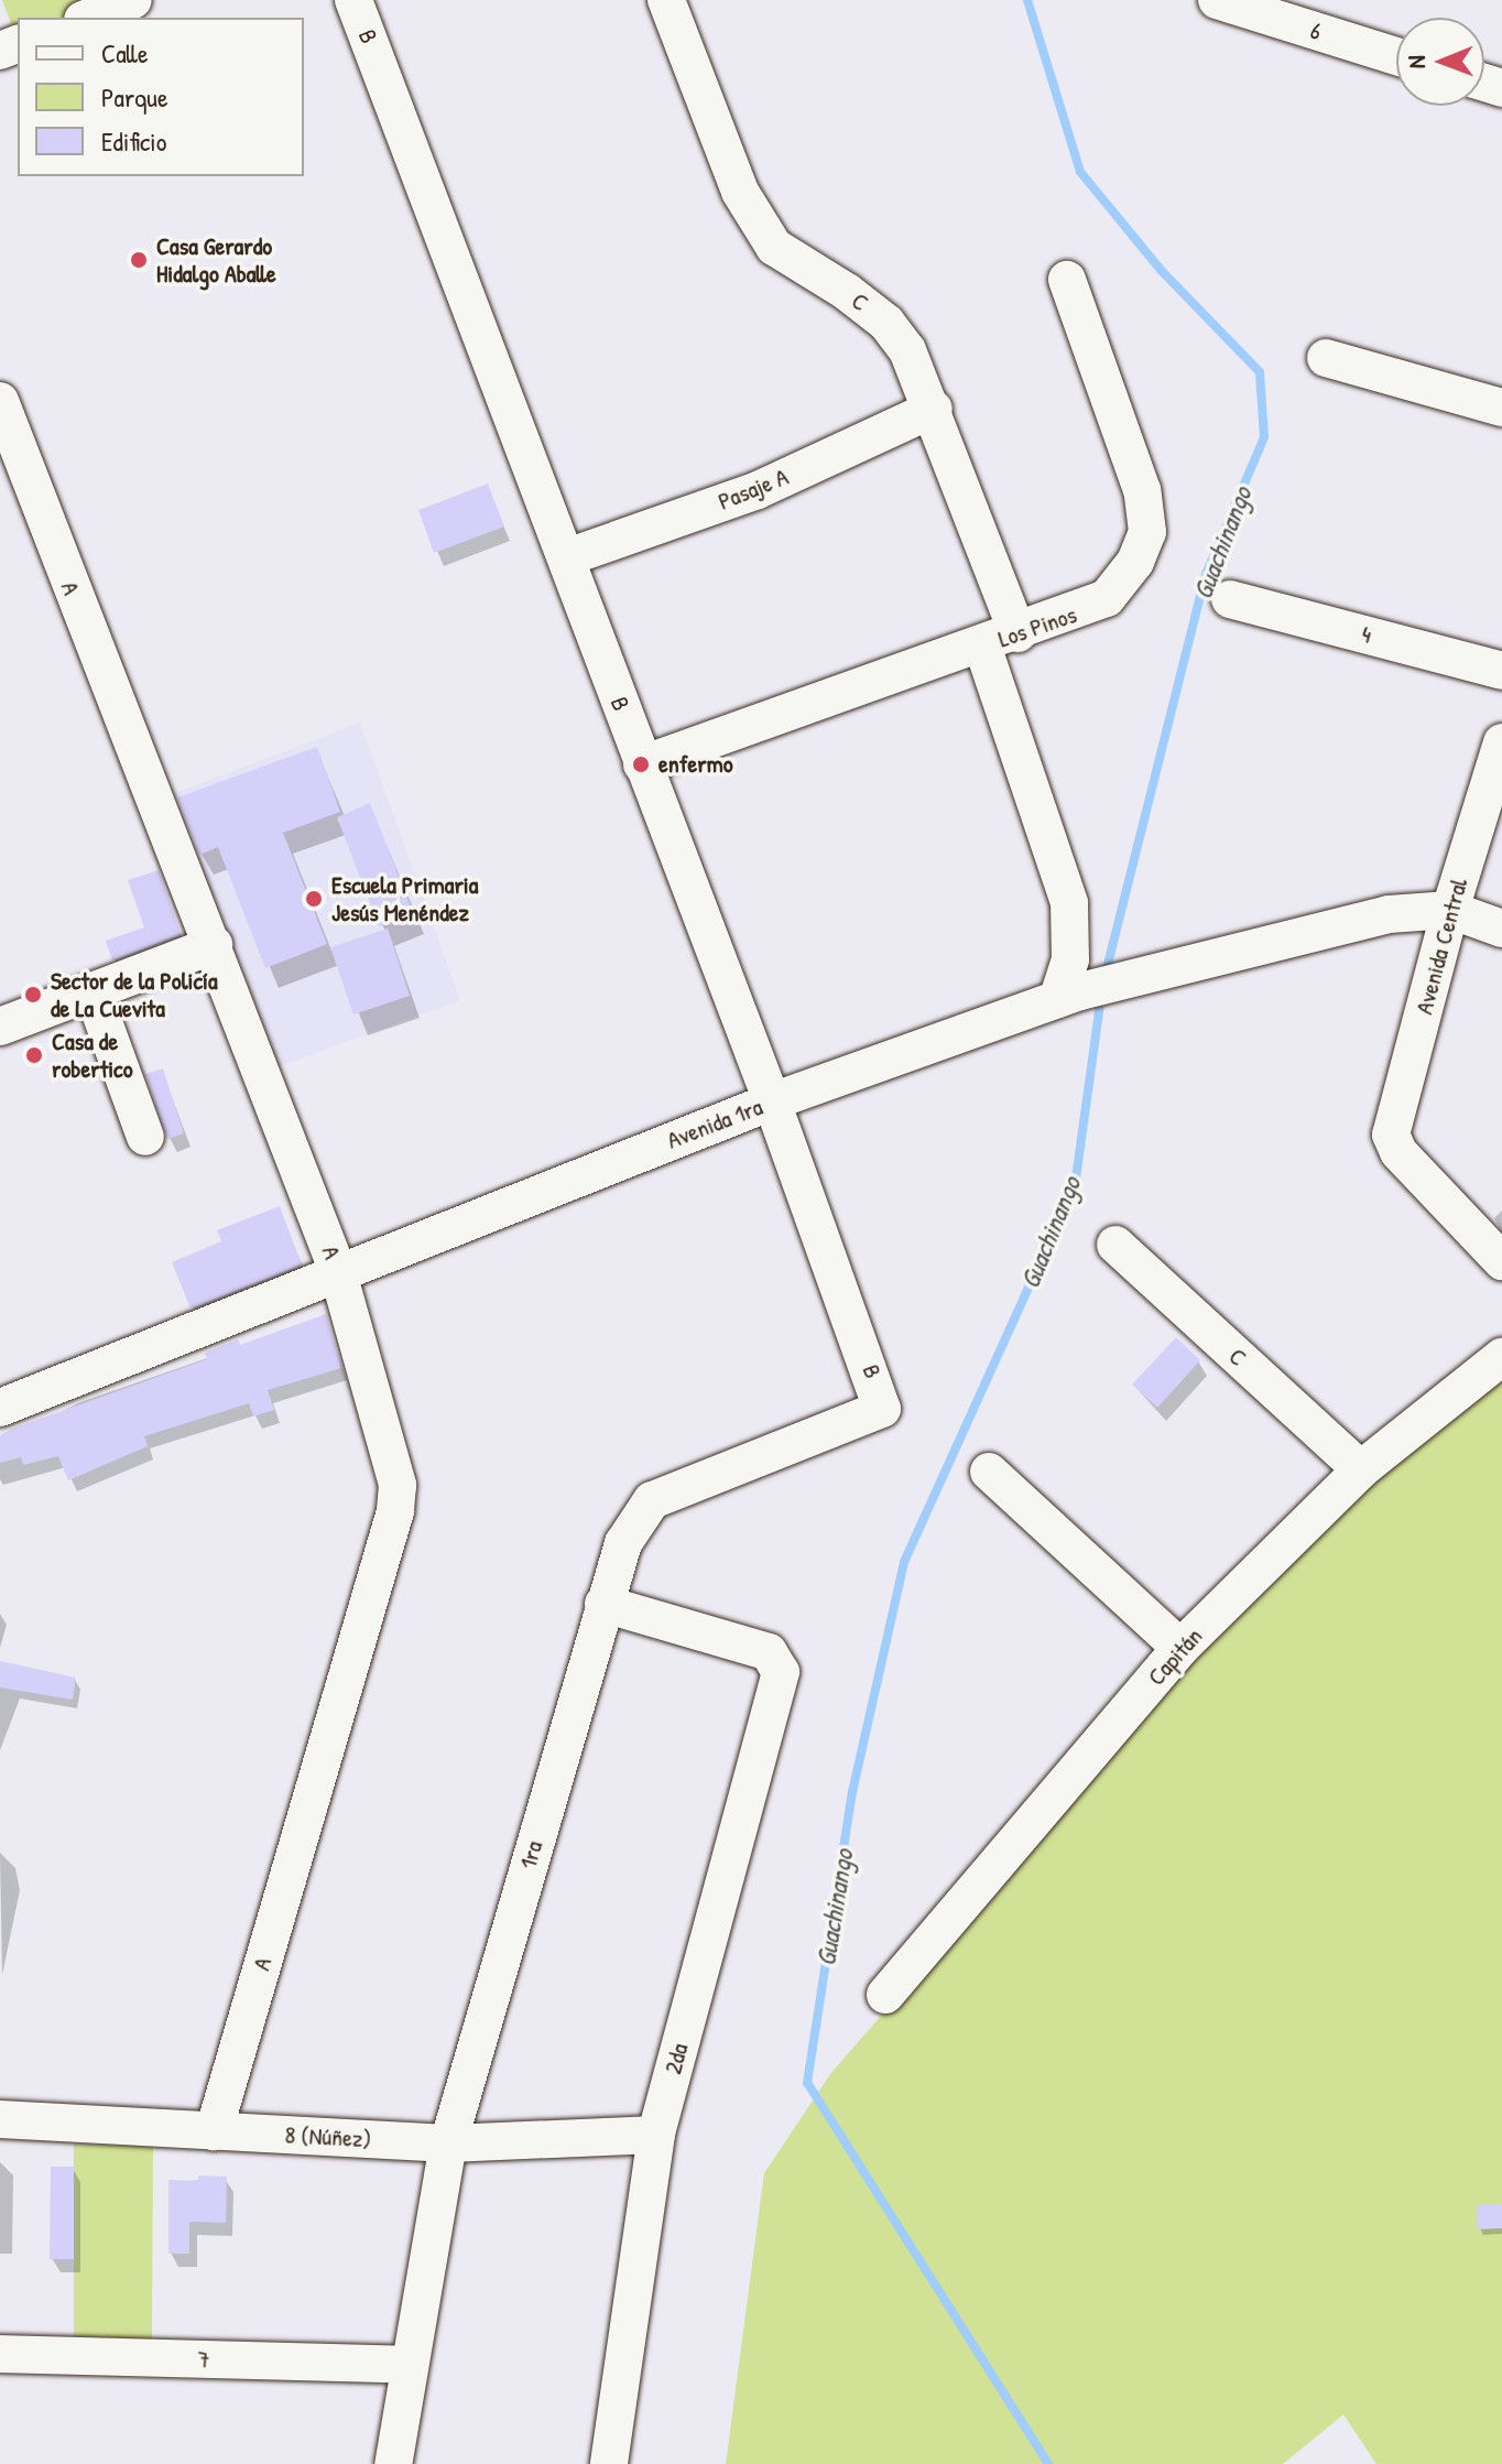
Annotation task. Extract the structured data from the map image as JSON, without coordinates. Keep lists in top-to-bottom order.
{
  "streets": {
    "street": [
      "6",
      "B",
      "C",
      "Pasaje A",
      "A",
      "Los Pinos",
      "4",
      "Avenida Central",
      "Avenida 1ra",
      "Capitán",
      "1ra",
      "2da",
      "8 (Núñez)",
      "7"
    ]
  },
  "crossings": [
    ["B", "Pasaje A"],
    ["B", "Los Pinos"],
    ["B", "Avenida 1ra"],
    ["B", "1ra"],
    ["C", "Pasaje A"],
    ["C", "Los Pinos"],
    ["C", "Avenida 1ra"],
    ["C", "Capitán"],
    ["A", "Avenida 1ra"],
    ["A", "8 (Núñez)"],
    ["Avenida Central", "Avenida 1ra"],
    ["1ra", "2da"],
    ["1ra", "8 (Núñez)"],
    ["1ra", "7"],
    ["2da", "8 (Núñez)"]
  ],
  "water": ["Guachinango"],
  "places": [
    "Casa Gerardo Hidalgo Aballe",
    "enfermo",
    "Escuela Primaria Jesús Menéndez",
    "Sector de la Policía de La Cuevita",
    "Casa de robertico"
  ],
  "legend": ["Calle", "Parque", "Edificio"],
  "north": "left"
}
